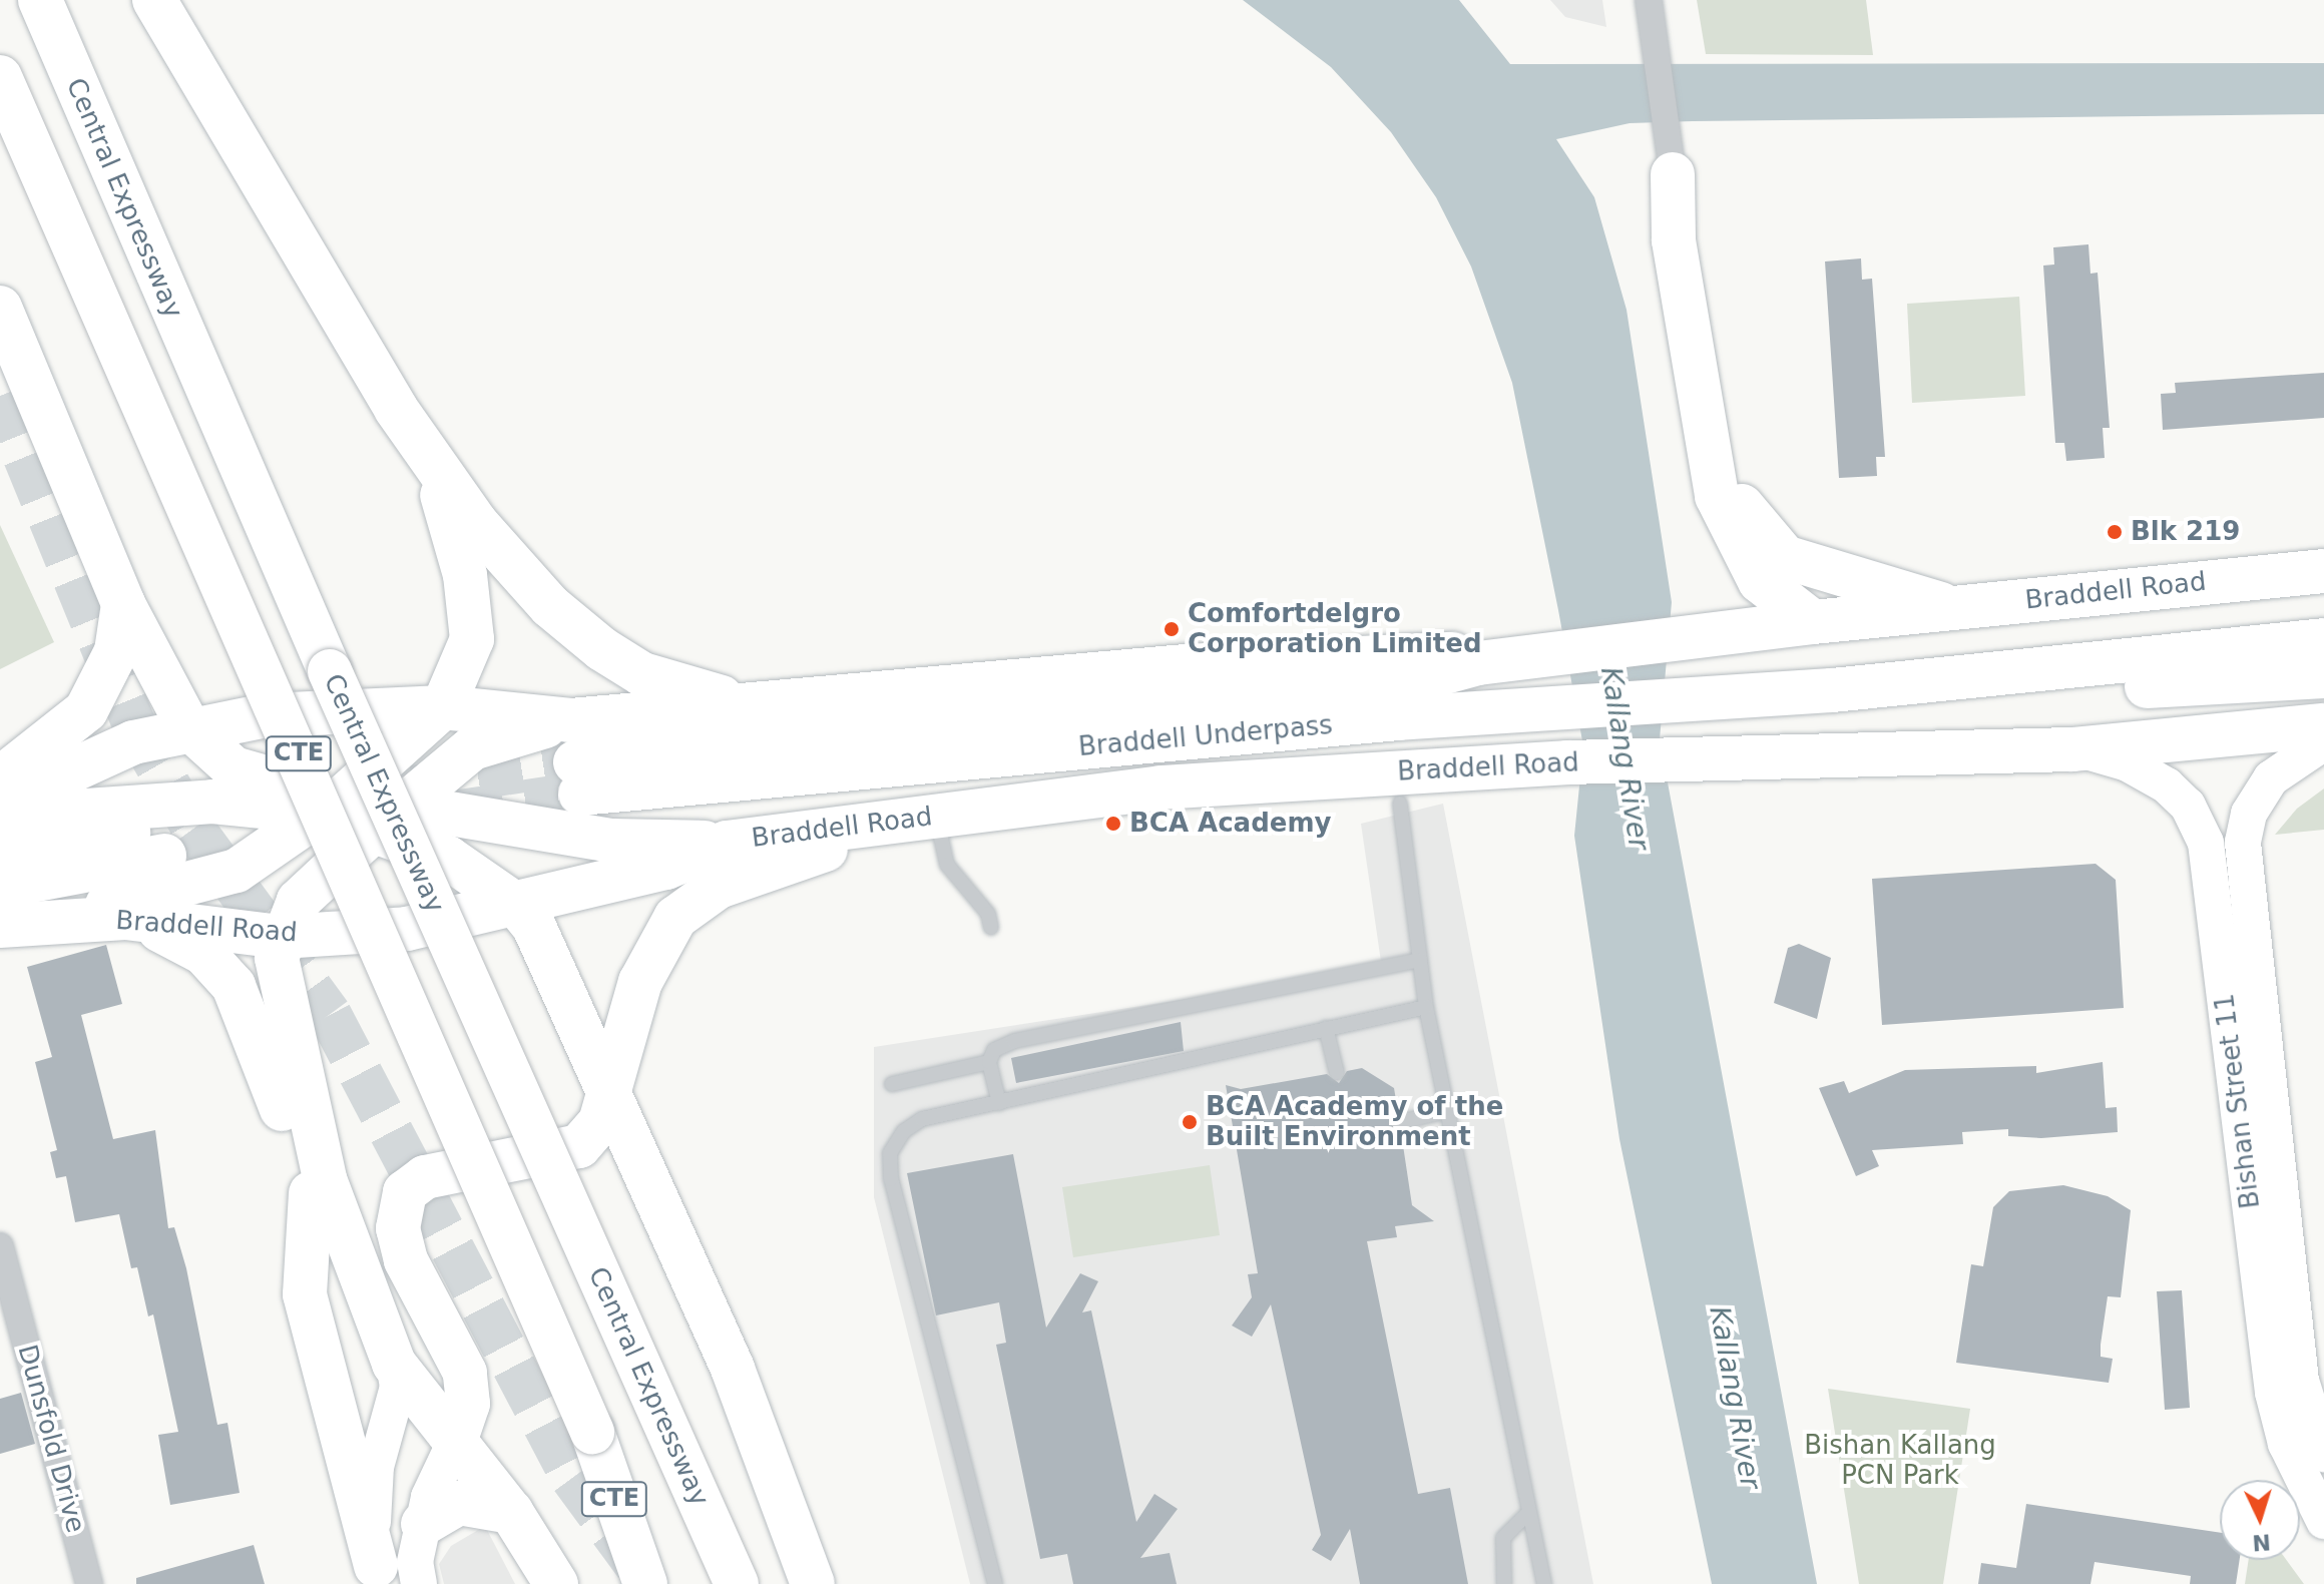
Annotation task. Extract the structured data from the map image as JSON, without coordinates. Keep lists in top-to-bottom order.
{
  "streets": {
    "highway": [
      "Central Expressway",
      "Braddell Road",
      "Braddell Underpass",
      "CTE"
    ],
    "street": ["Bishan Street 11", "Dunsfold Drive"]
  },
  "crossings": [
    ["Braddell Road", "Braddell Underpass"],
    ["Braddell Road", "Bishan Street 11"]
  ],
  "water": ["Kallang River"],
  "parks": ["Bishan Kallang PCN Park"],
  "places": [
    "Blk 219",
    "Comfortdelgro Corporation Limited",
    "BCA Academy",
    "BCA Academy of the Built Environment"
  ],
  "north": "bottom"
}
